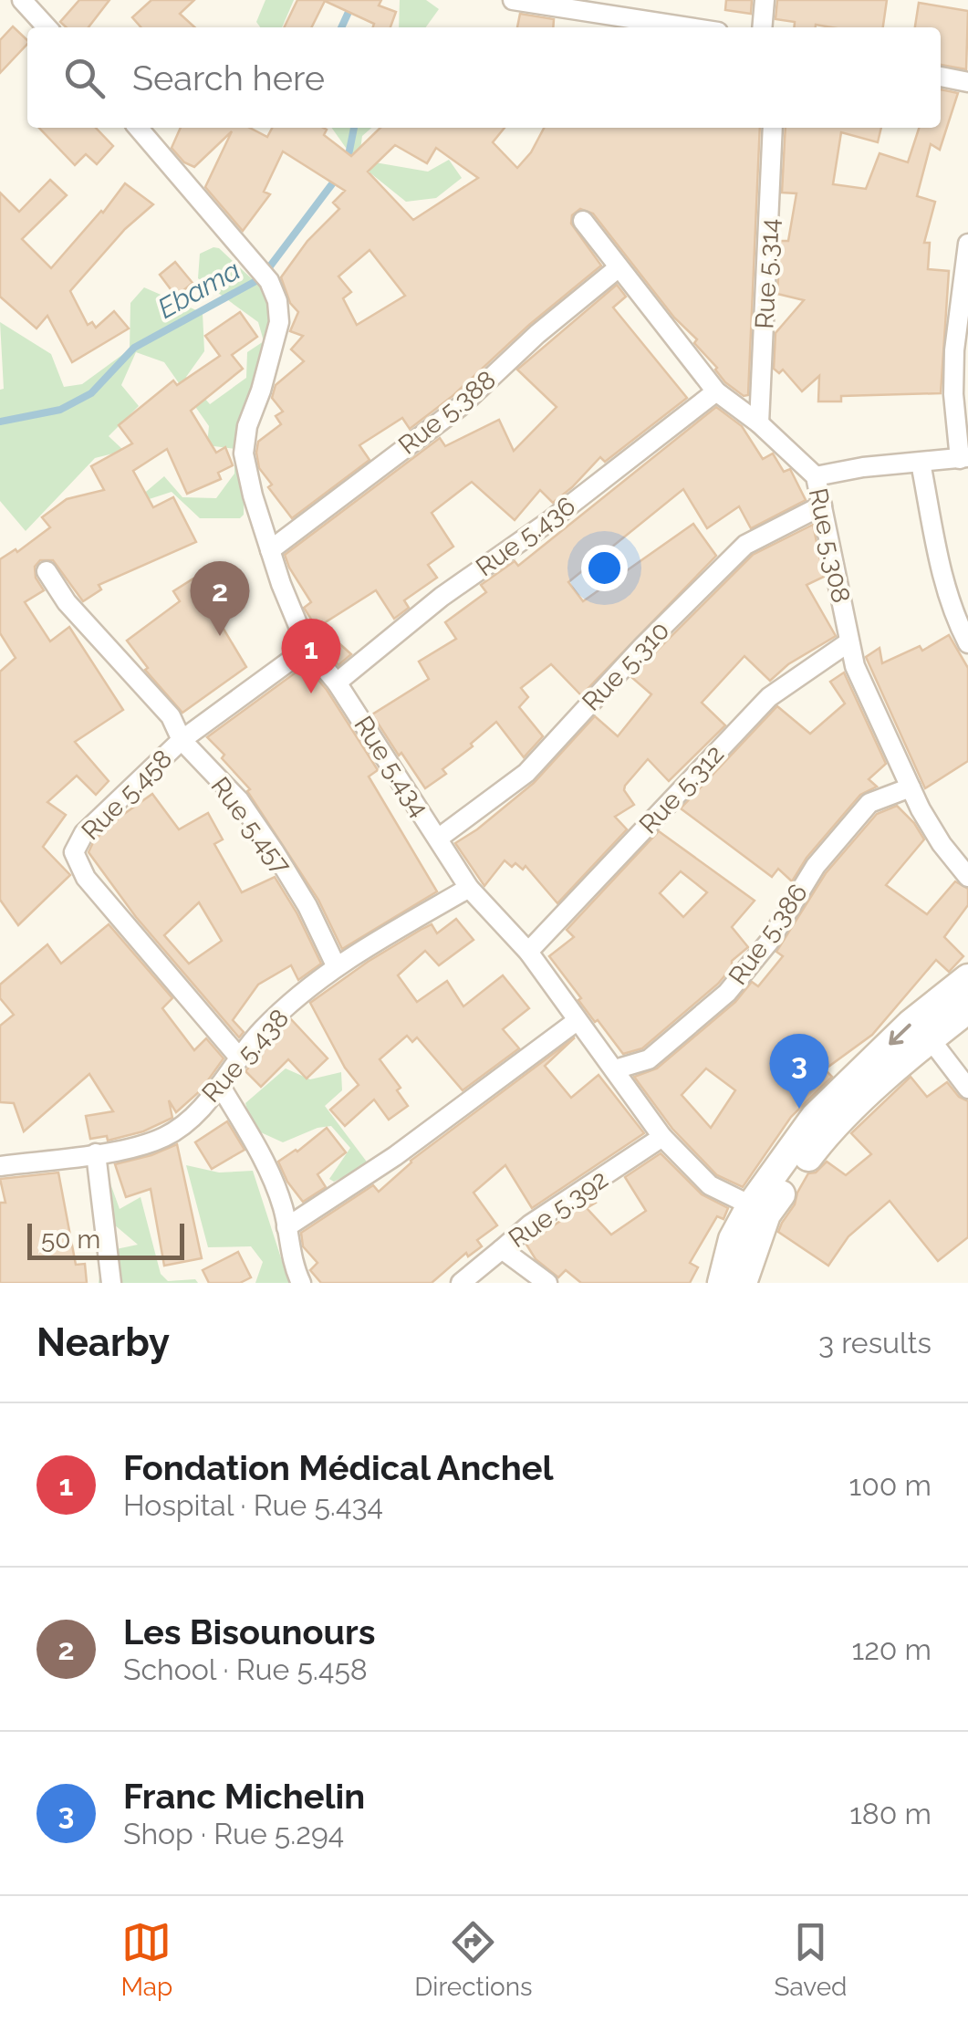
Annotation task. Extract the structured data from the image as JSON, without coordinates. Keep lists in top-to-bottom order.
{
  "streets": {
    "street": [
      "Rue 5.314",
      "Rue 5.388",
      "Rue 5.436",
      "Rue 5.308",
      "Rue 5.310",
      "Rue 5.434",
      "Rue 5.312",
      "Rue 5.458",
      "Rue 5.457",
      "Rue 5.386",
      "Rue 5.438",
      "Rue 5.392"
    ]
  },
  "crossings": [
    ["Rue 5.314", "Rue 5.308"],
    ["Rue 5.388", "Rue 5.308"],
    ["Rue 5.388", "Rue 5.434"],
    ["Rue 5.436", "Rue 5.308"],
    ["Rue 5.436", "Rue 5.434"],
    ["Rue 5.308", "Rue 5.310"],
    ["Rue 5.308", "Rue 5.312"],
    ["Rue 5.308", "Rue 5.386"],
    ["Rue 5.310", "Rue 5.434"],
    ["Rue 5.434", "Rue 5.312"],
    ["Rue 5.434", "Rue 5.458"],
    ["Rue 5.434", "Rue 5.386"],
    ["Rue 5.434", "Rue 5.438"],
    ["Rue 5.434", "Rue 5.392"],
    ["Rue 5.458", "Rue 5.457"],
    ["Rue 5.458", "Rue 5.438"],
    ["Rue 5.457", "Rue 5.438"]
  ],
  "water": ["Ebama"],
  "scale_bar": "50 m",
  "page": {
    "search": "Search here",
    "pins": ["2", "1", "3"],
    "scale": "50 m",
    "heading": ["Nearby", "3 results"],
    "list": [
      {
        "mark": "1",
        "name": "Fondation Médical Anchel",
        "note": "Hospital · Rue 5.434",
        "value": "100 m"
      },
      {
        "mark": "2",
        "name": "Les Bisounours",
        "note": "School · Rue 5.458",
        "value": "120 m"
      },
      {
        "mark": "3",
        "name": "Franc Michelin",
        "note": "Shop · Rue 5.294",
        "value": "180 m"
      }
    ],
    "nav": ["Map", "Directions", "Saved"]
  }
}
